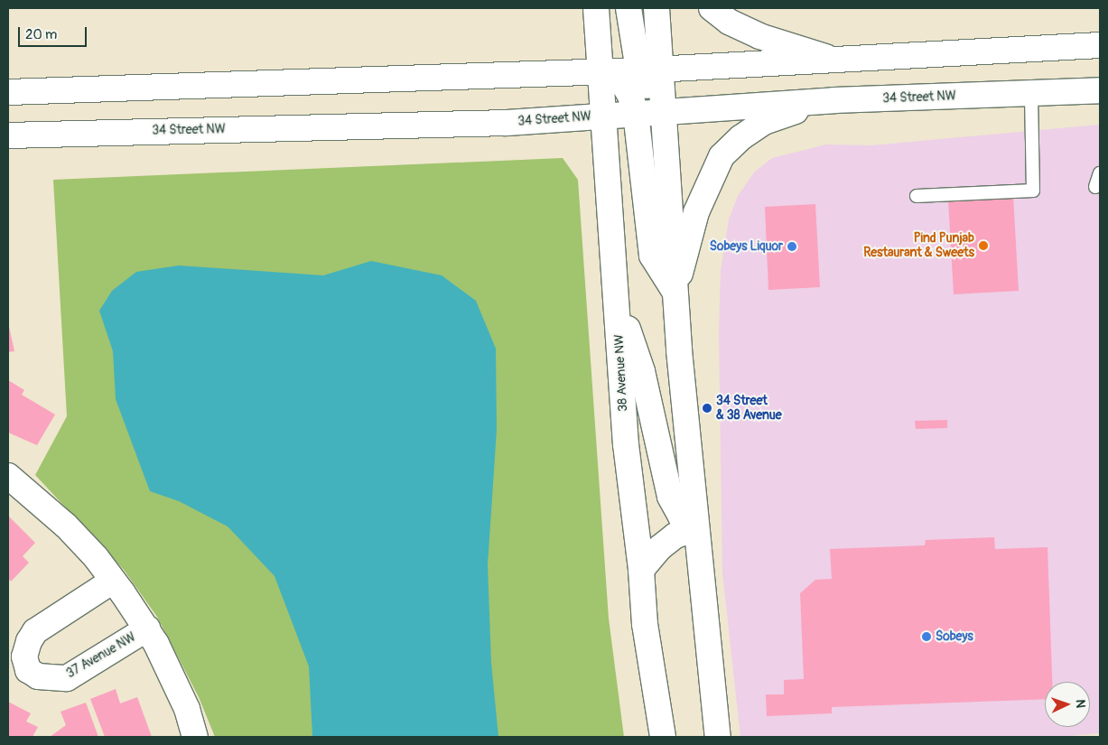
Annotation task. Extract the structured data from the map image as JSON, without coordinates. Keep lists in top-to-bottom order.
{
  "streets": {
    "main road": ["34 Street NW", "38 Avenue NW", "37 Avenue NW"]
  },
  "crossings": [
    ["34 Street NW", "38 Avenue NW"]
  ],
  "places": [
    "Pind Punjab Restaurant & Sweets",
    "Sobeys Liquor",
    "34 Street & 38 Avenue",
    "Sobeys"
  ],
  "scale_bar": "20 m",
  "north": "right"
}
